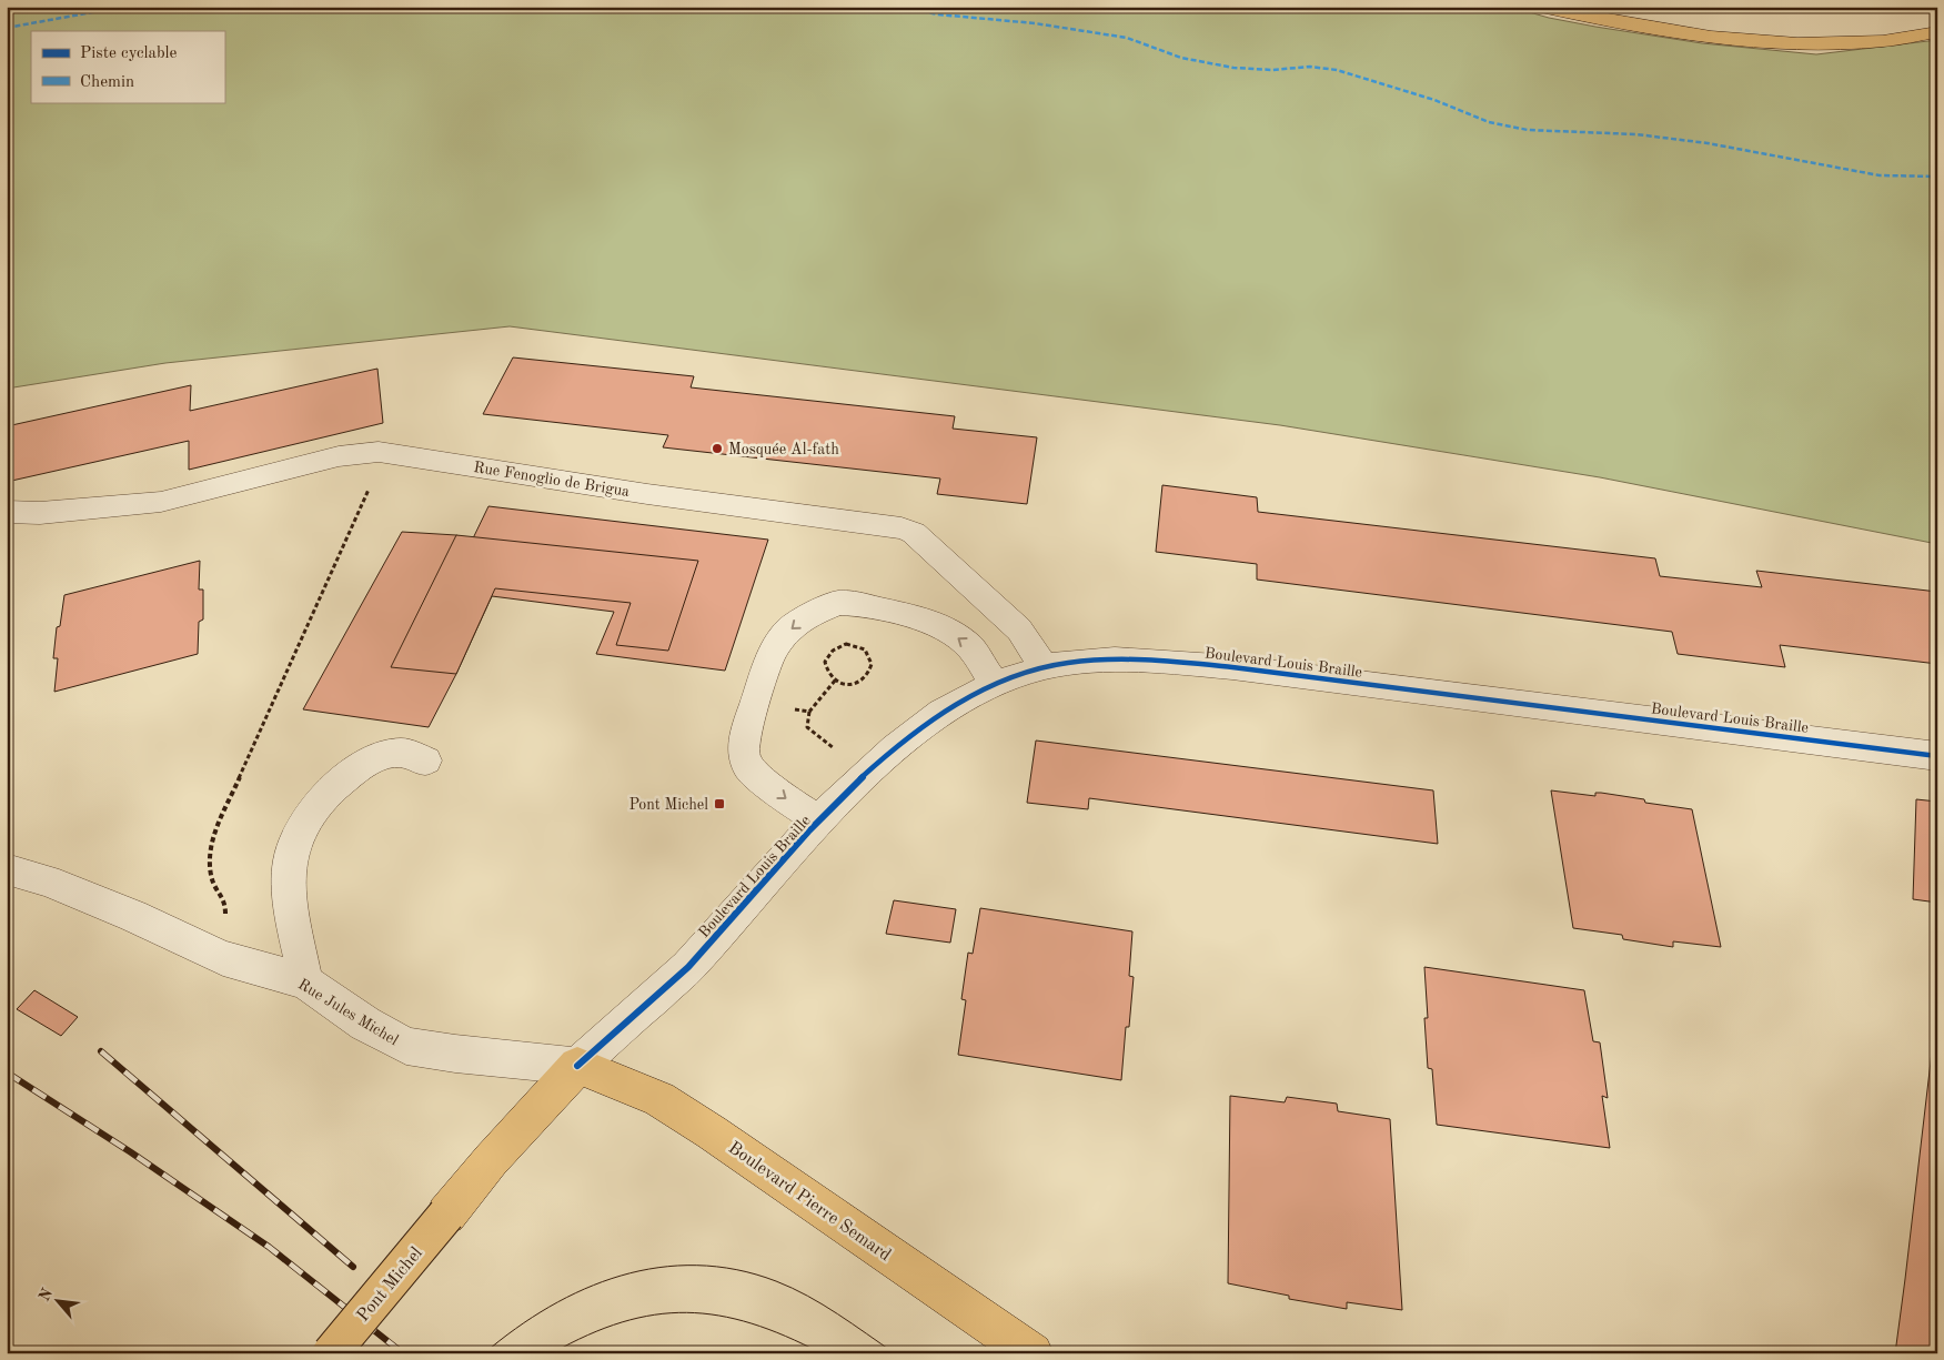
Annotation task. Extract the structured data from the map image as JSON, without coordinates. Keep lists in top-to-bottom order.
{
  "streets": {
    "main road": ["Boulevard Pierre Semard", "Pont Michel"],
    "street": ["Rue Fenoglio de Brigua", "Boulevard Louis Braille", "Rue Jules Michel"]
  },
  "crossings": [
    ["Rue Fenoglio de Brigua", "Boulevard Louis Braille"],
    ["Boulevard Louis Braille", "Rue Jules Michel"],
    ["Boulevard Louis Braille", "Boulevard Pierre Semard"],
    ["Boulevard Louis Braille", "Pont Michel"],
    ["Rue Jules Michel", "Boulevard Pierre Semard"],
    ["Rue Jules Michel", "Pont Michel"],
    ["Boulevard Pierre Semard", "Pont Michel"]
  ],
  "places": {
    "other": ["Mosquée Al-fath"],
    "transit": ["Pont Michel"]
  },
  "legend": ["Piste cyclable", "Chemin"],
  "north": "top left"
}
